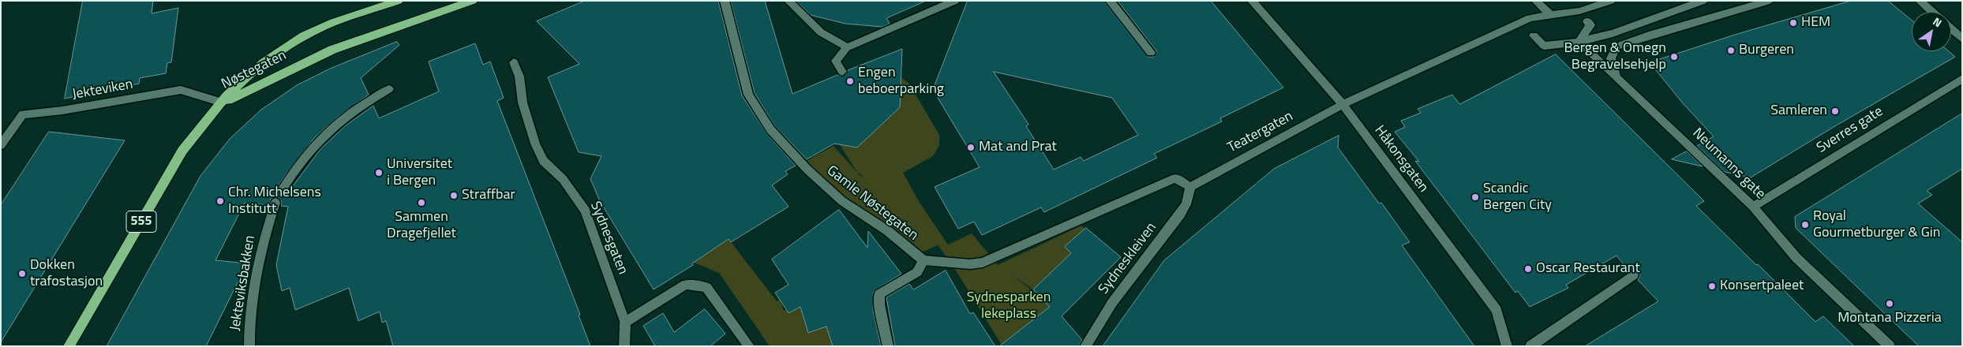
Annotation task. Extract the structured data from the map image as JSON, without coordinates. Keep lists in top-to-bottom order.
{
  "streets": {
    "highway": ["Nøstegaten", "555"],
    "street": [
      "Jekteviken",
      "Sverres gate",
      "Teatergaten",
      "Håkonsgaten",
      "Neumanns gate",
      "Gamle Nøstegaten",
      "Sydnesgaten",
      "Sydneskleiven",
      "Jekteviksbakken"
    ]
  },
  "crossings": [
    ["Nøstegaten", "Jekteviken"],
    ["Nøstegaten", "555"],
    ["Jekteviken", "555"],
    ["Sverres gate", "Neumanns gate"],
    ["Teatergaten", "Håkonsgaten"],
    ["Teatergaten", "Sydneskleiven"]
  ],
  "parks": ["Sydnesparken lekeplass"],
  "places": [
    "HEM",
    "Burgeren",
    "Bergen & Omegn Begravelsehjelp",
    "Engen beboerparking",
    "Samleren",
    "Mat and Prat",
    "Universitet i Bergen",
    "Straffbar",
    "Scandic Bergen City",
    "Chr. Michelsens Institutt",
    "Sammen Dragefjellet",
    "Royal Gourmetburger & Gin",
    "Oscar Restaurant",
    "Dokken trafostasjon",
    "Konsertpaleet",
    "Montana Pizzeria"
  ],
  "north": "top right"
}
